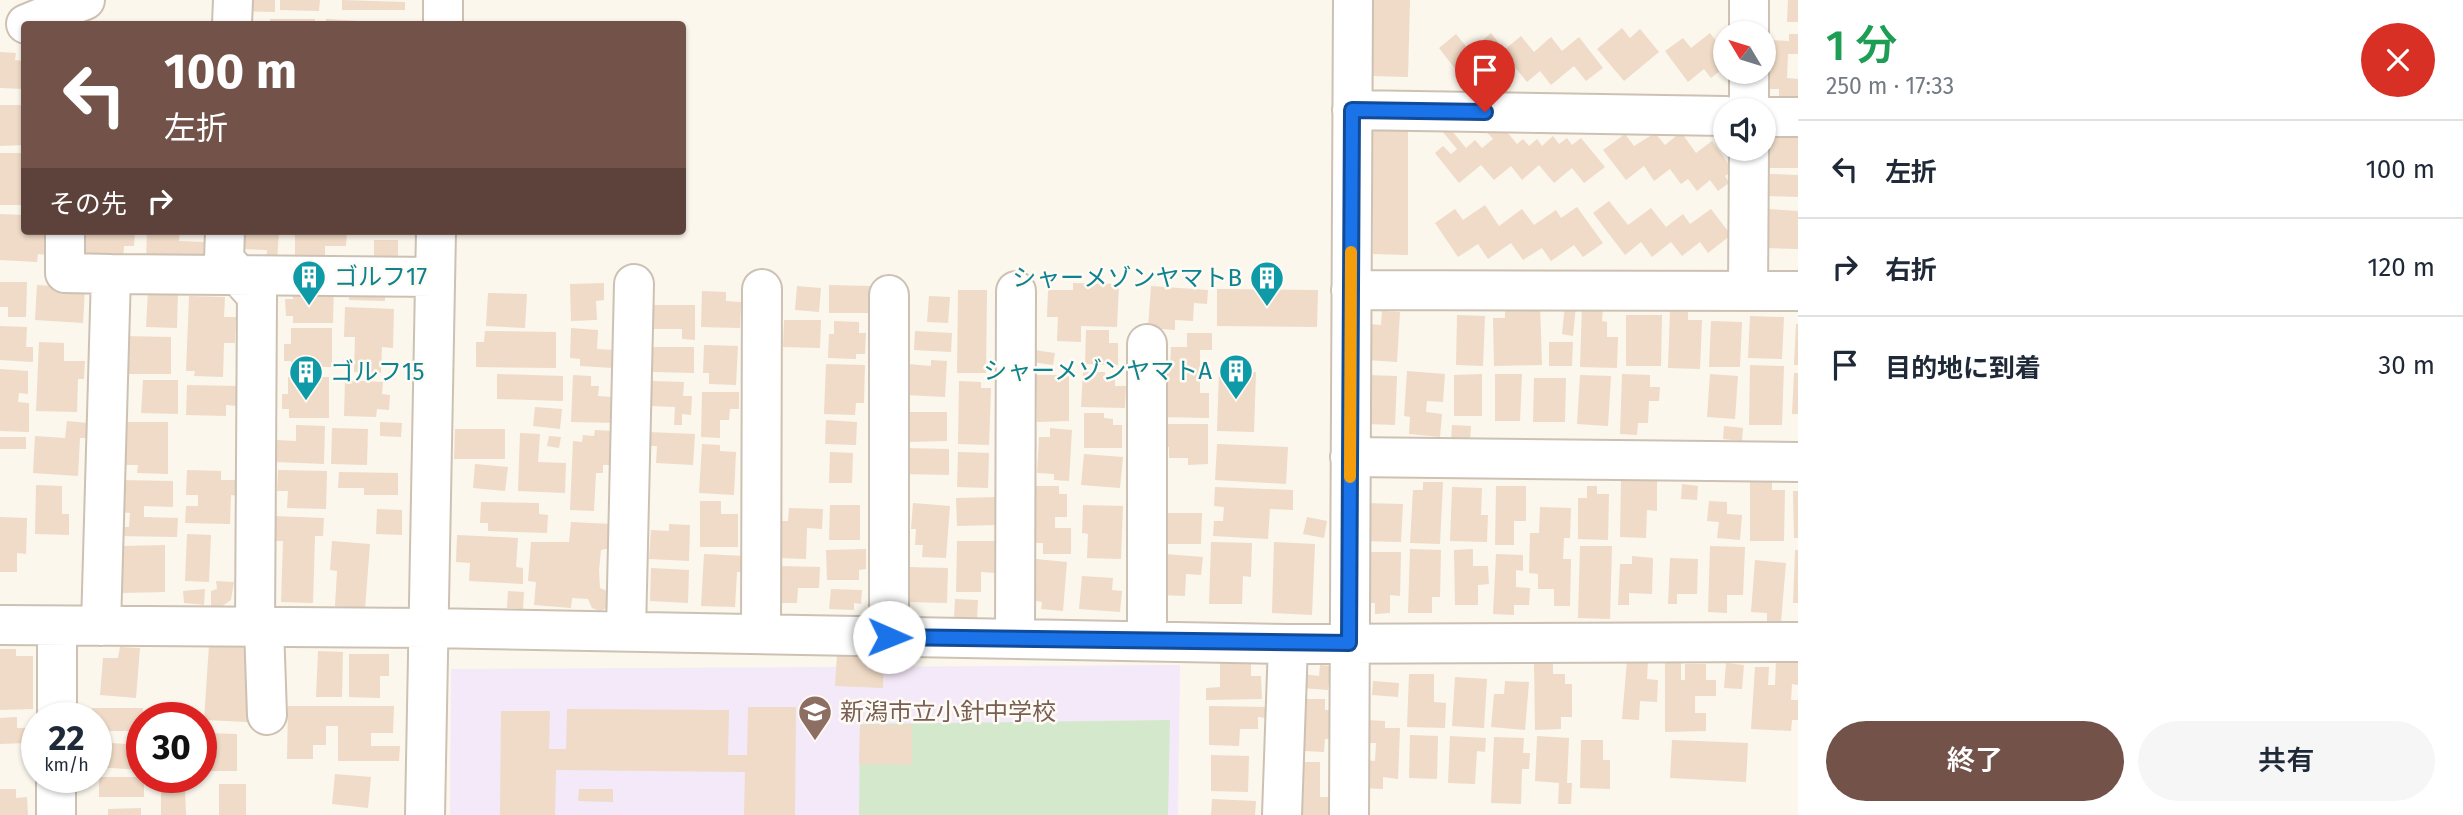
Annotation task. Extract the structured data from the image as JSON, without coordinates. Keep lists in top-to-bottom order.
{
  "places": {
    "building": [
      "ゴルフ17",
      "シャーメゾンヤマトB",
      "シャーメゾンヤマトA",
      "ゴルフ15"
    ],
    "school or university": ["新潟市立小針中学校"]
  },
  "north": "top left",
  "page": {
    "heading": ["1 分", "250 m · 17:33"],
    "turn": ["100 m", "左折"],
    "list": [
      {
        "name": "左折",
        "value": "100 m"
      },
      {
        "name": "右折",
        "value": "120 m"
      },
      {
        "name": "目的地に到着",
        "value": "30 m"
      }
    ],
    "then": "その先",
    "speed": "22 km/h",
    "limit": "30",
    "buttons": ["終了", "共有"]
  }
}
